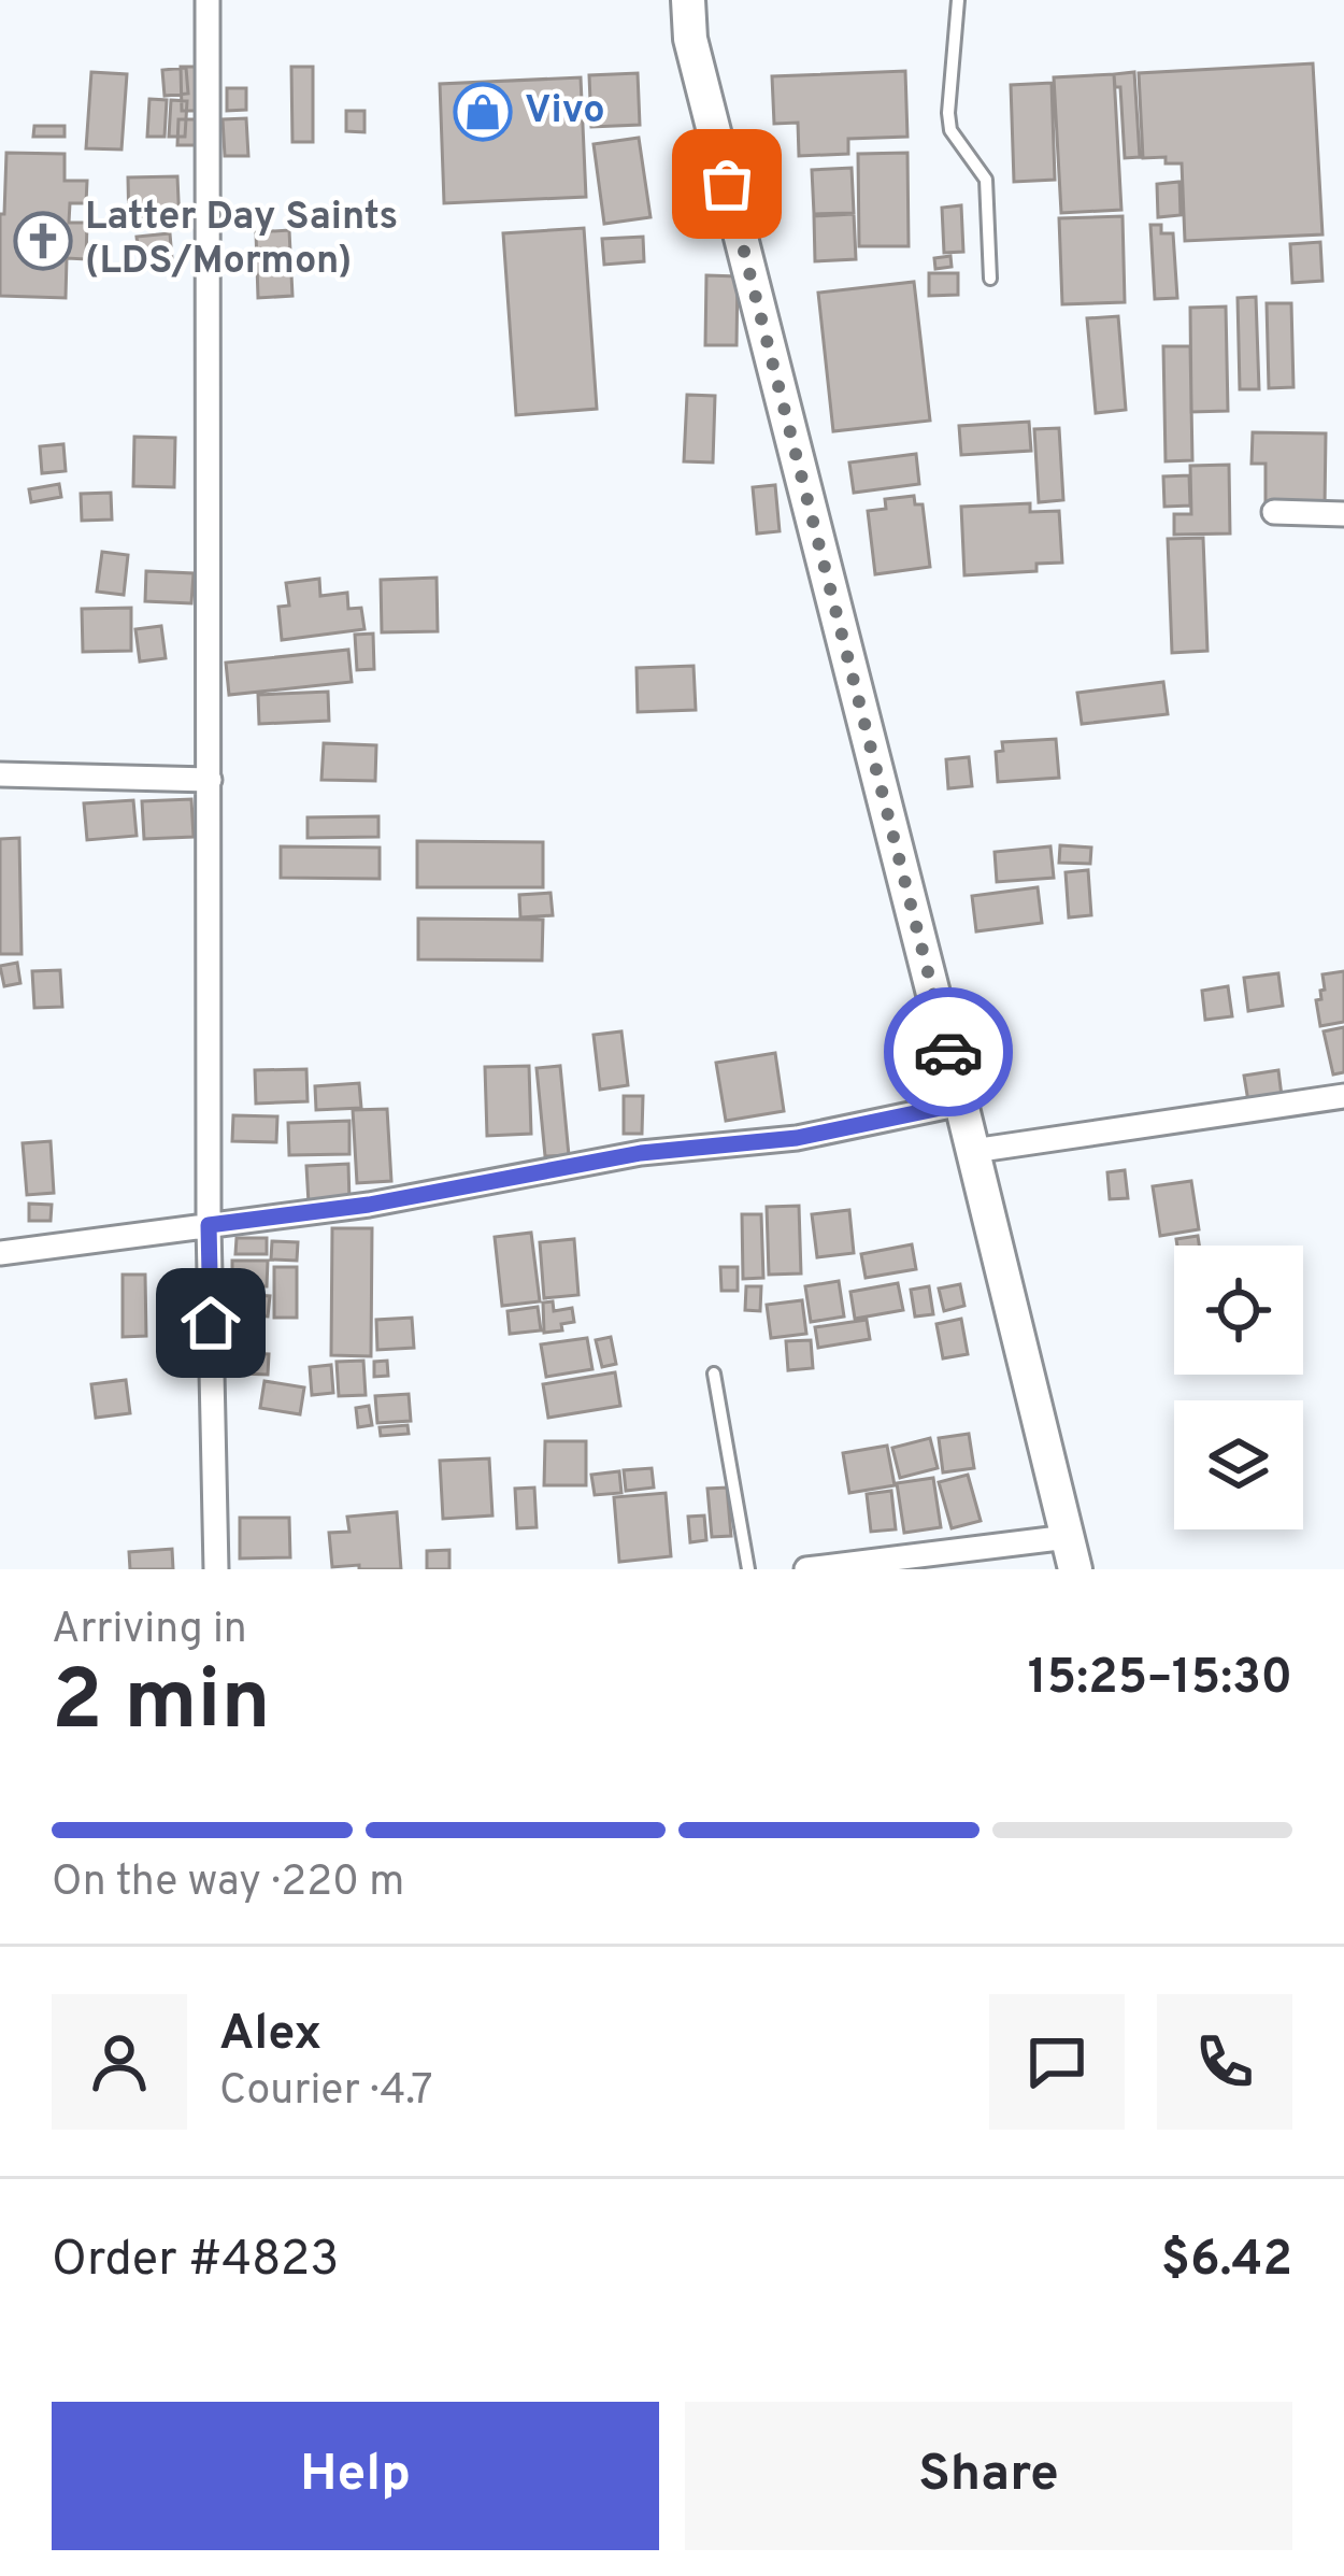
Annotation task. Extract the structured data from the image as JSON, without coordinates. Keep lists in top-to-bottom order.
{
  "places": {
    "shop": ["Vivo"],
    "church": ["Latter Day Saints (LDS/Mormon)"]
  },
  "page": {
    "heading": ["2 min", "Arriving in", "15:25–15:30"],
    "panel": [
      "Alex",
      "Courier · 4.7",
      "Order #4823",
      "$6.42"
    ],
    "bar": "On the way · 220 m",
    "buttons": ["Help", "Share"]
  }
}
